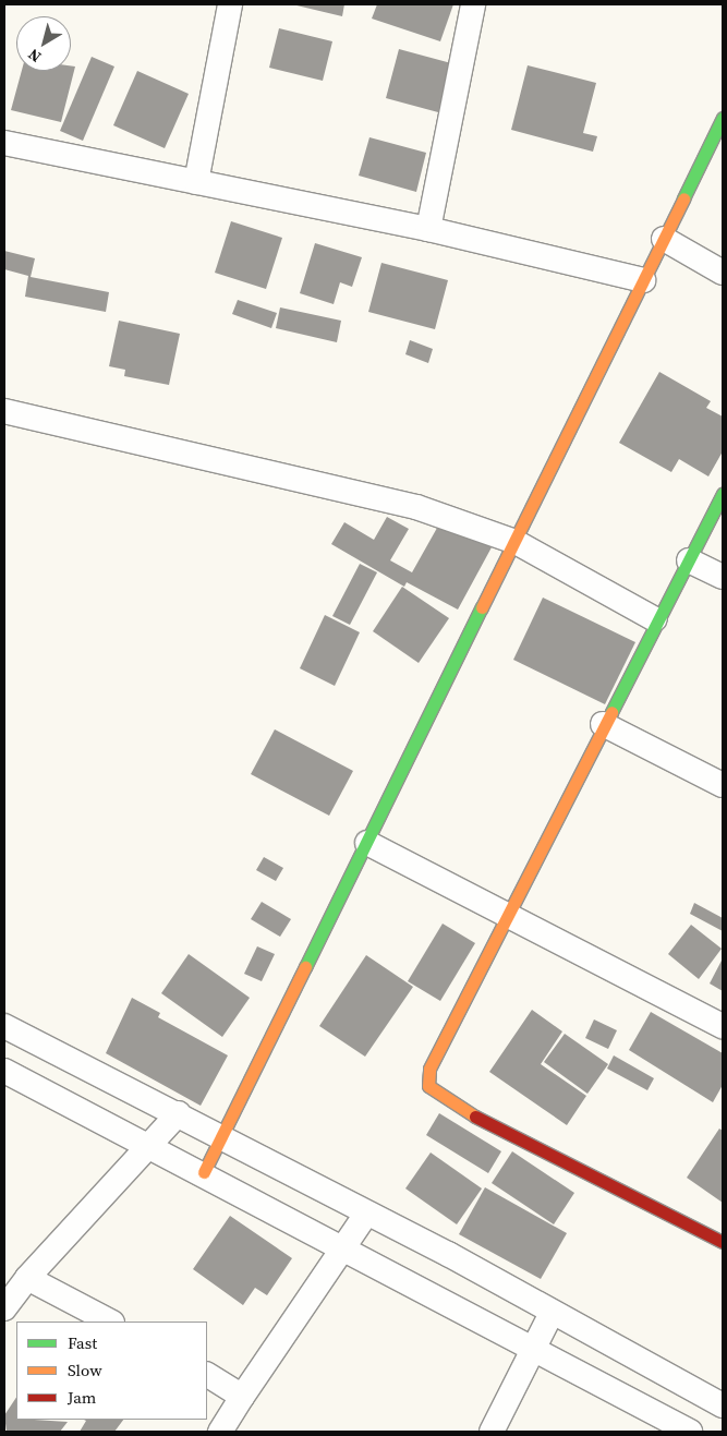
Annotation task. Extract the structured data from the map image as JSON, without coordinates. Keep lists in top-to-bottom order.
{
  "legend": ["Fast", "Slow", "Jam"],
  "north": "bottom left"
}
